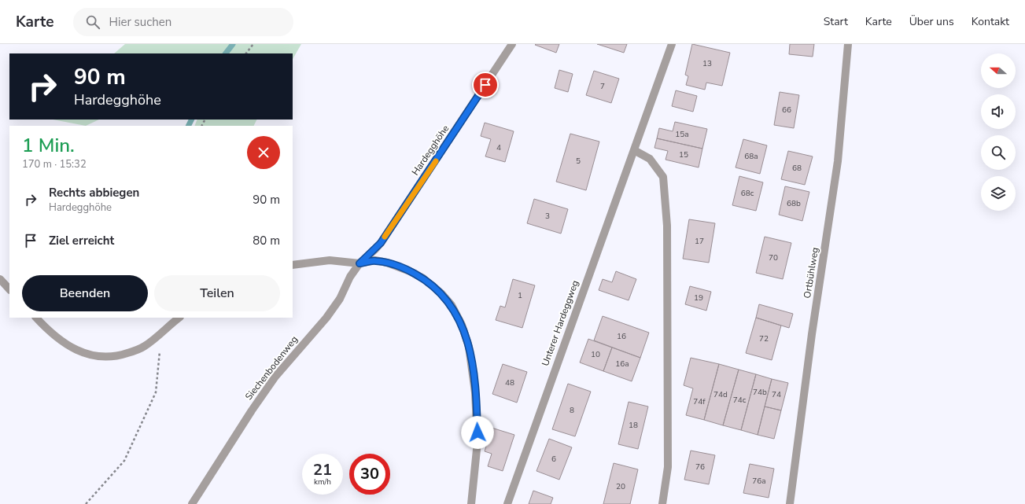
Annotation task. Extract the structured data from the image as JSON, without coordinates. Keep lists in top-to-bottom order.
{
  "streets": {
    "street": [
      "Hardegghöhe",
      "Ortbühlweg",
      "Unterer Hardeggweg",
      "Siechenbodenweg"
    ]
  },
  "crossings": [
    ["Hardegghöhe", "Siechenbodenweg"]
  ],
  "house_numbers": [
    "13",
    "7",
    "66",
    "15a",
    "4",
    "15",
    "68a",
    "5",
    "68",
    "68c",
    "68b",
    "3",
    "17",
    "70",
    "1",
    "19",
    "16",
    "72",
    "10",
    "16a",
    "48",
    "74b",
    "74d",
    "74",
    "74c",
    "74f",
    "8",
    "18",
    "6",
    "76",
    "76a",
    "20"
  ],
  "north": "left",
  "page": {
    "header": "Karte",
    "search": "Hier suchen",
    "nav": [
      "Start",
      "Karte",
      "Über uns",
      "Kontakt"
    ],
    "turn": ["90 m", "Hardegghöhe"],
    "heading": ["1 Min.", "170 m · 15:32"],
    "list": [
      {
        "name": "Rechts abbiegen",
        "note": "Hardegghöhe",
        "value": "90 m"
      },
      {
        "name": "Ziel erreicht",
        "value": "80 m"
      }
    ],
    "buttons": ["Beenden", "Teilen"],
    "speed": "21 km/h",
    "limit": "30"
  }
}
